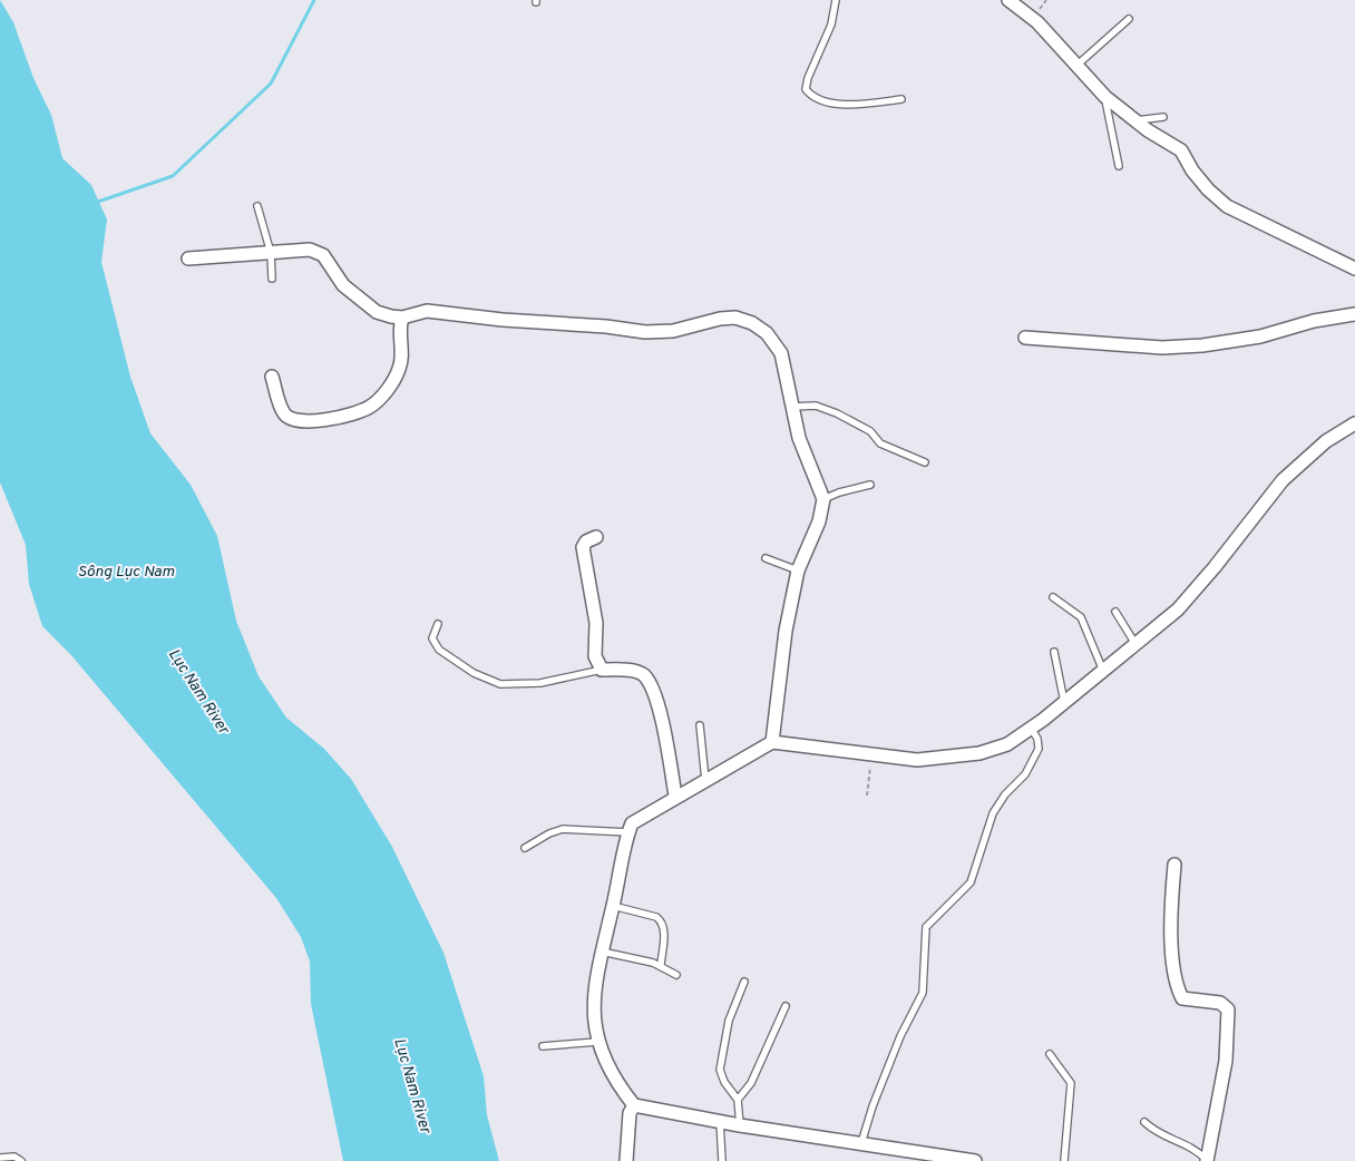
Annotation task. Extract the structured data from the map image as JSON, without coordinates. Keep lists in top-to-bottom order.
{
  "water": ["Sông Lục Nam", "Lục Nam River"]
}
